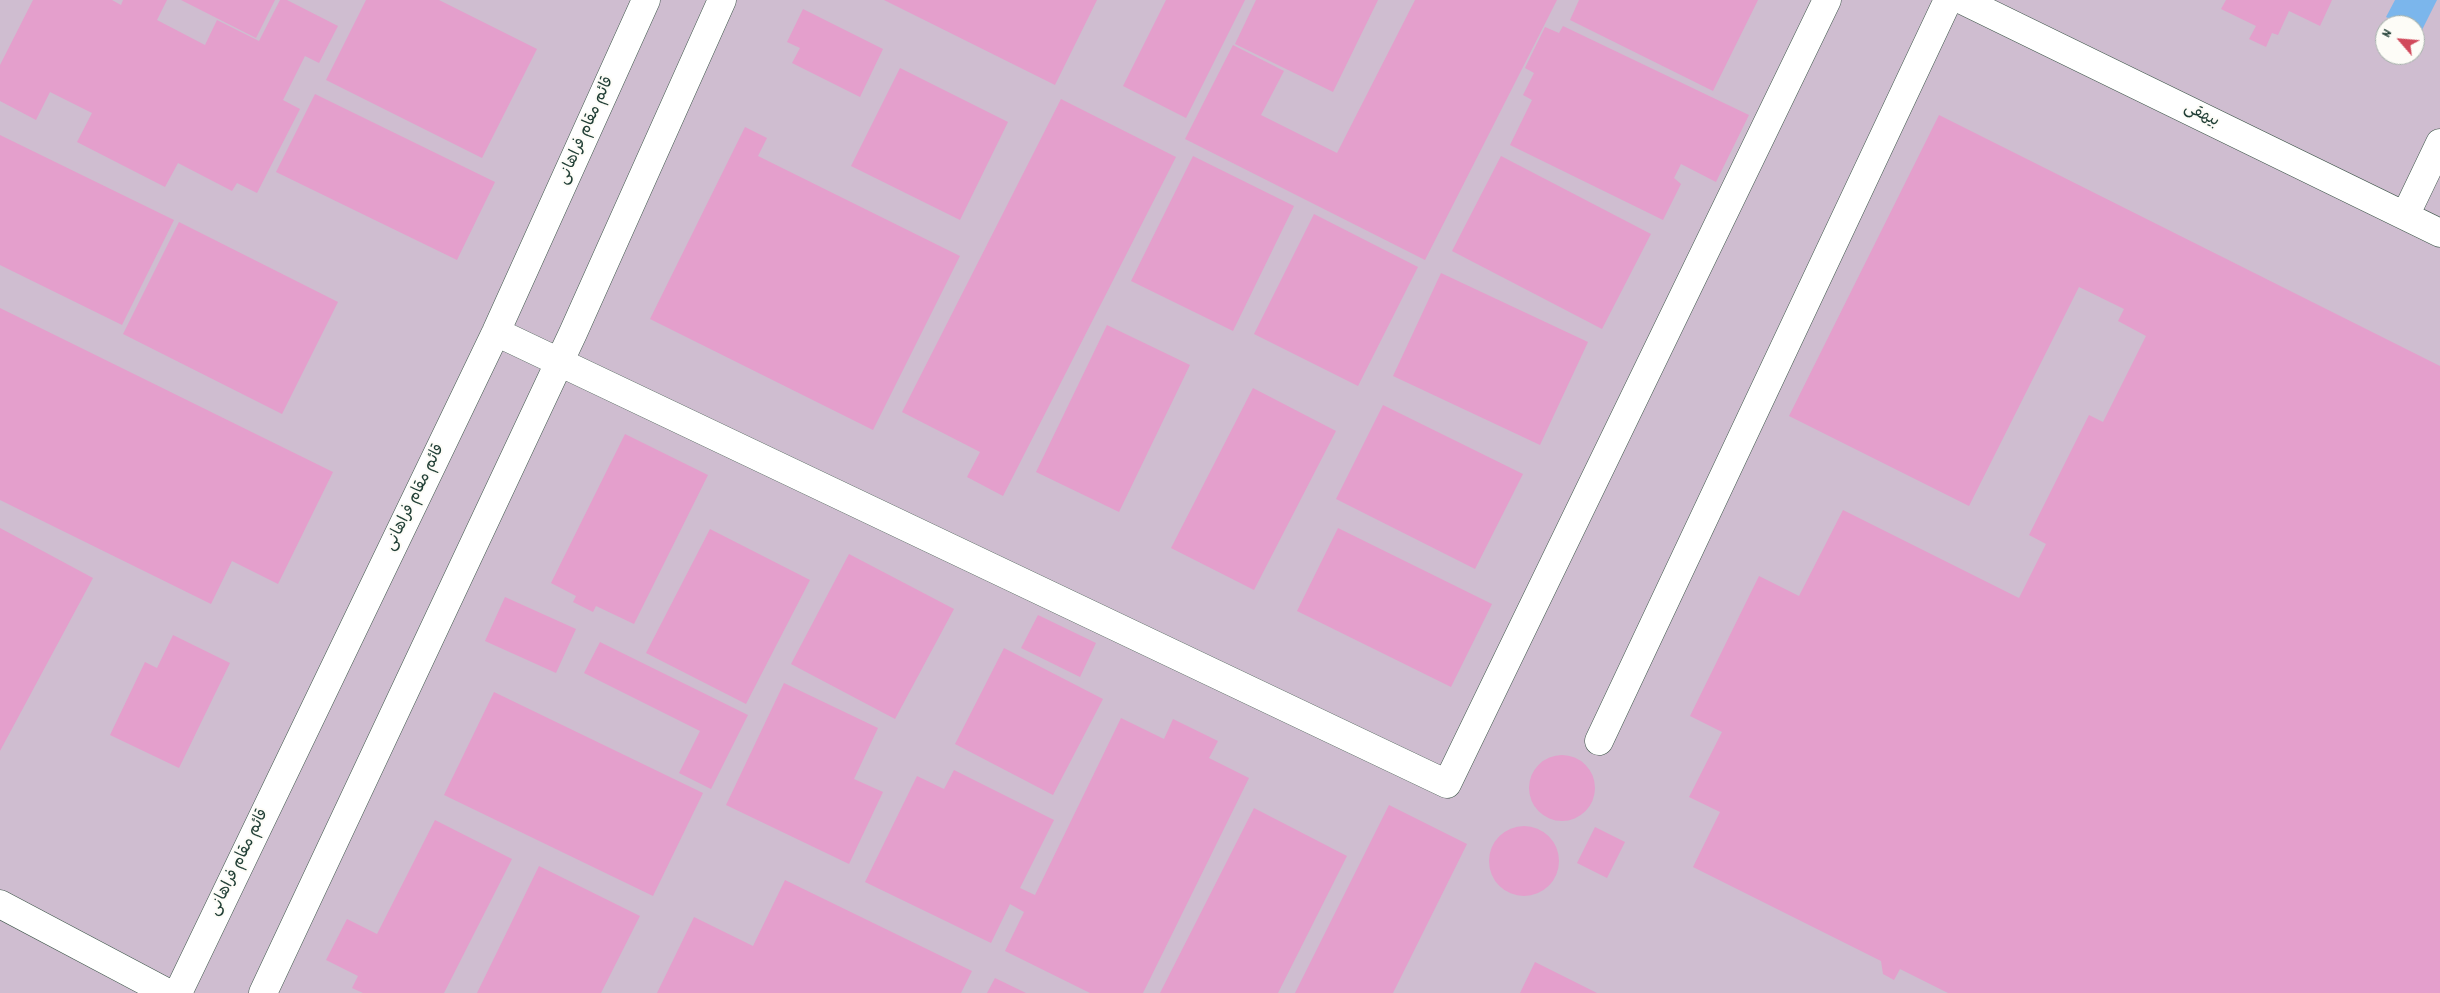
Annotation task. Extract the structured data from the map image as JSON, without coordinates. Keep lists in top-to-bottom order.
{
  "streets": {
    "street": ["بیهقی", "قائم مقام فراهانی"]
  },
  "north": "top left"
}
